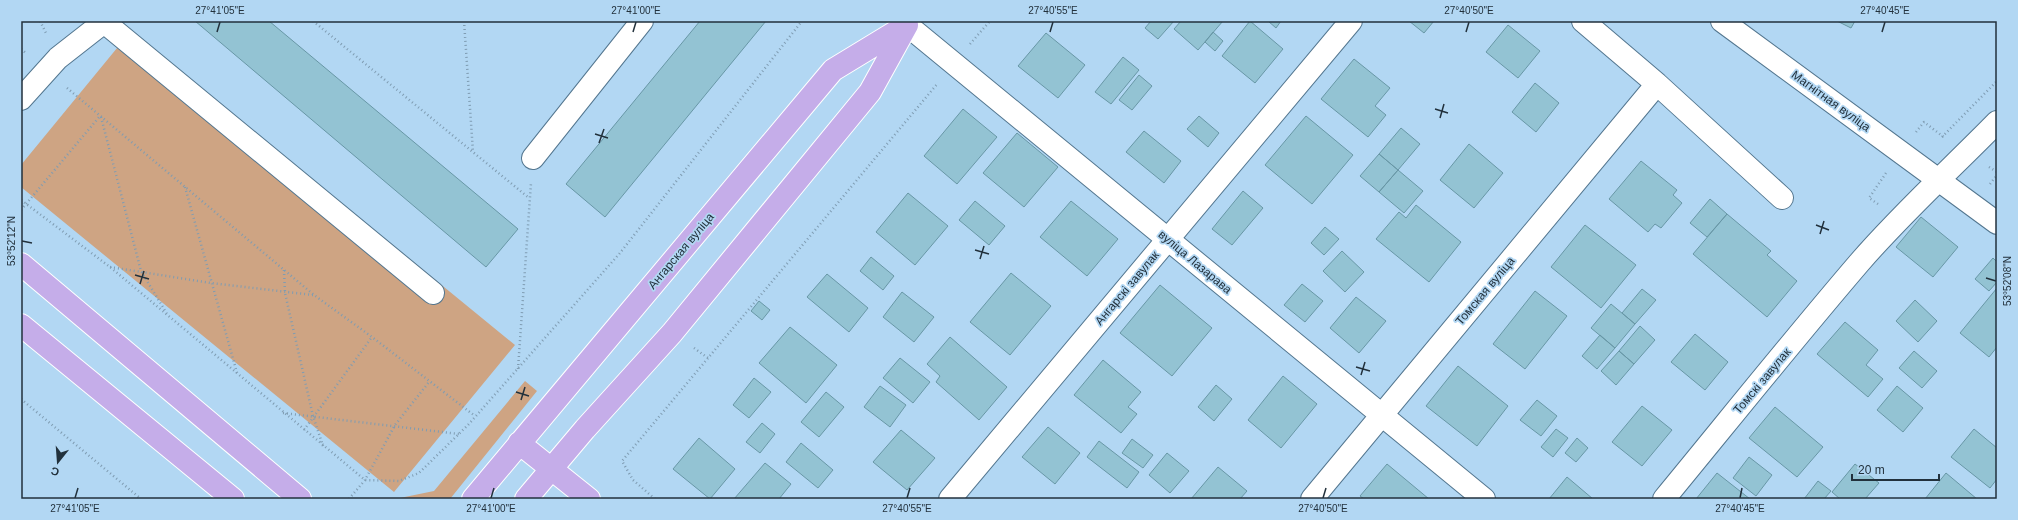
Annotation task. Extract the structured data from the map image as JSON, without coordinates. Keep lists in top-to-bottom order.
{
  "streets": {
    "main road": ["Ангарская вуліца"],
    "street": [
      "Магнітная вуліца",
      "вуліца Лазарава",
      "Ангарскі завулак",
      "Томская вуліца",
      "Томскі завулак"
    ]
  },
  "crossings": [
    ["Магнітная вуліца", "Томскі завулак"],
    ["Ангарская вуліца", "вуліца Лазарава"],
    ["вуліца Лазарава", "Ангарскі завулак"],
    ["вуліца Лазарава", "Томская вуліца"]
  ],
  "scale_bar": "20 m",
  "north": "bottom",
  "coordinates": [
    "27°41'05\"E",
    "27°41'00\"E",
    "27°40'55\"E",
    "27°40'50\"E",
    "27°40'45\"E",
    "53°52'12\"N",
    "53°52'08\"N"
  ]
}
